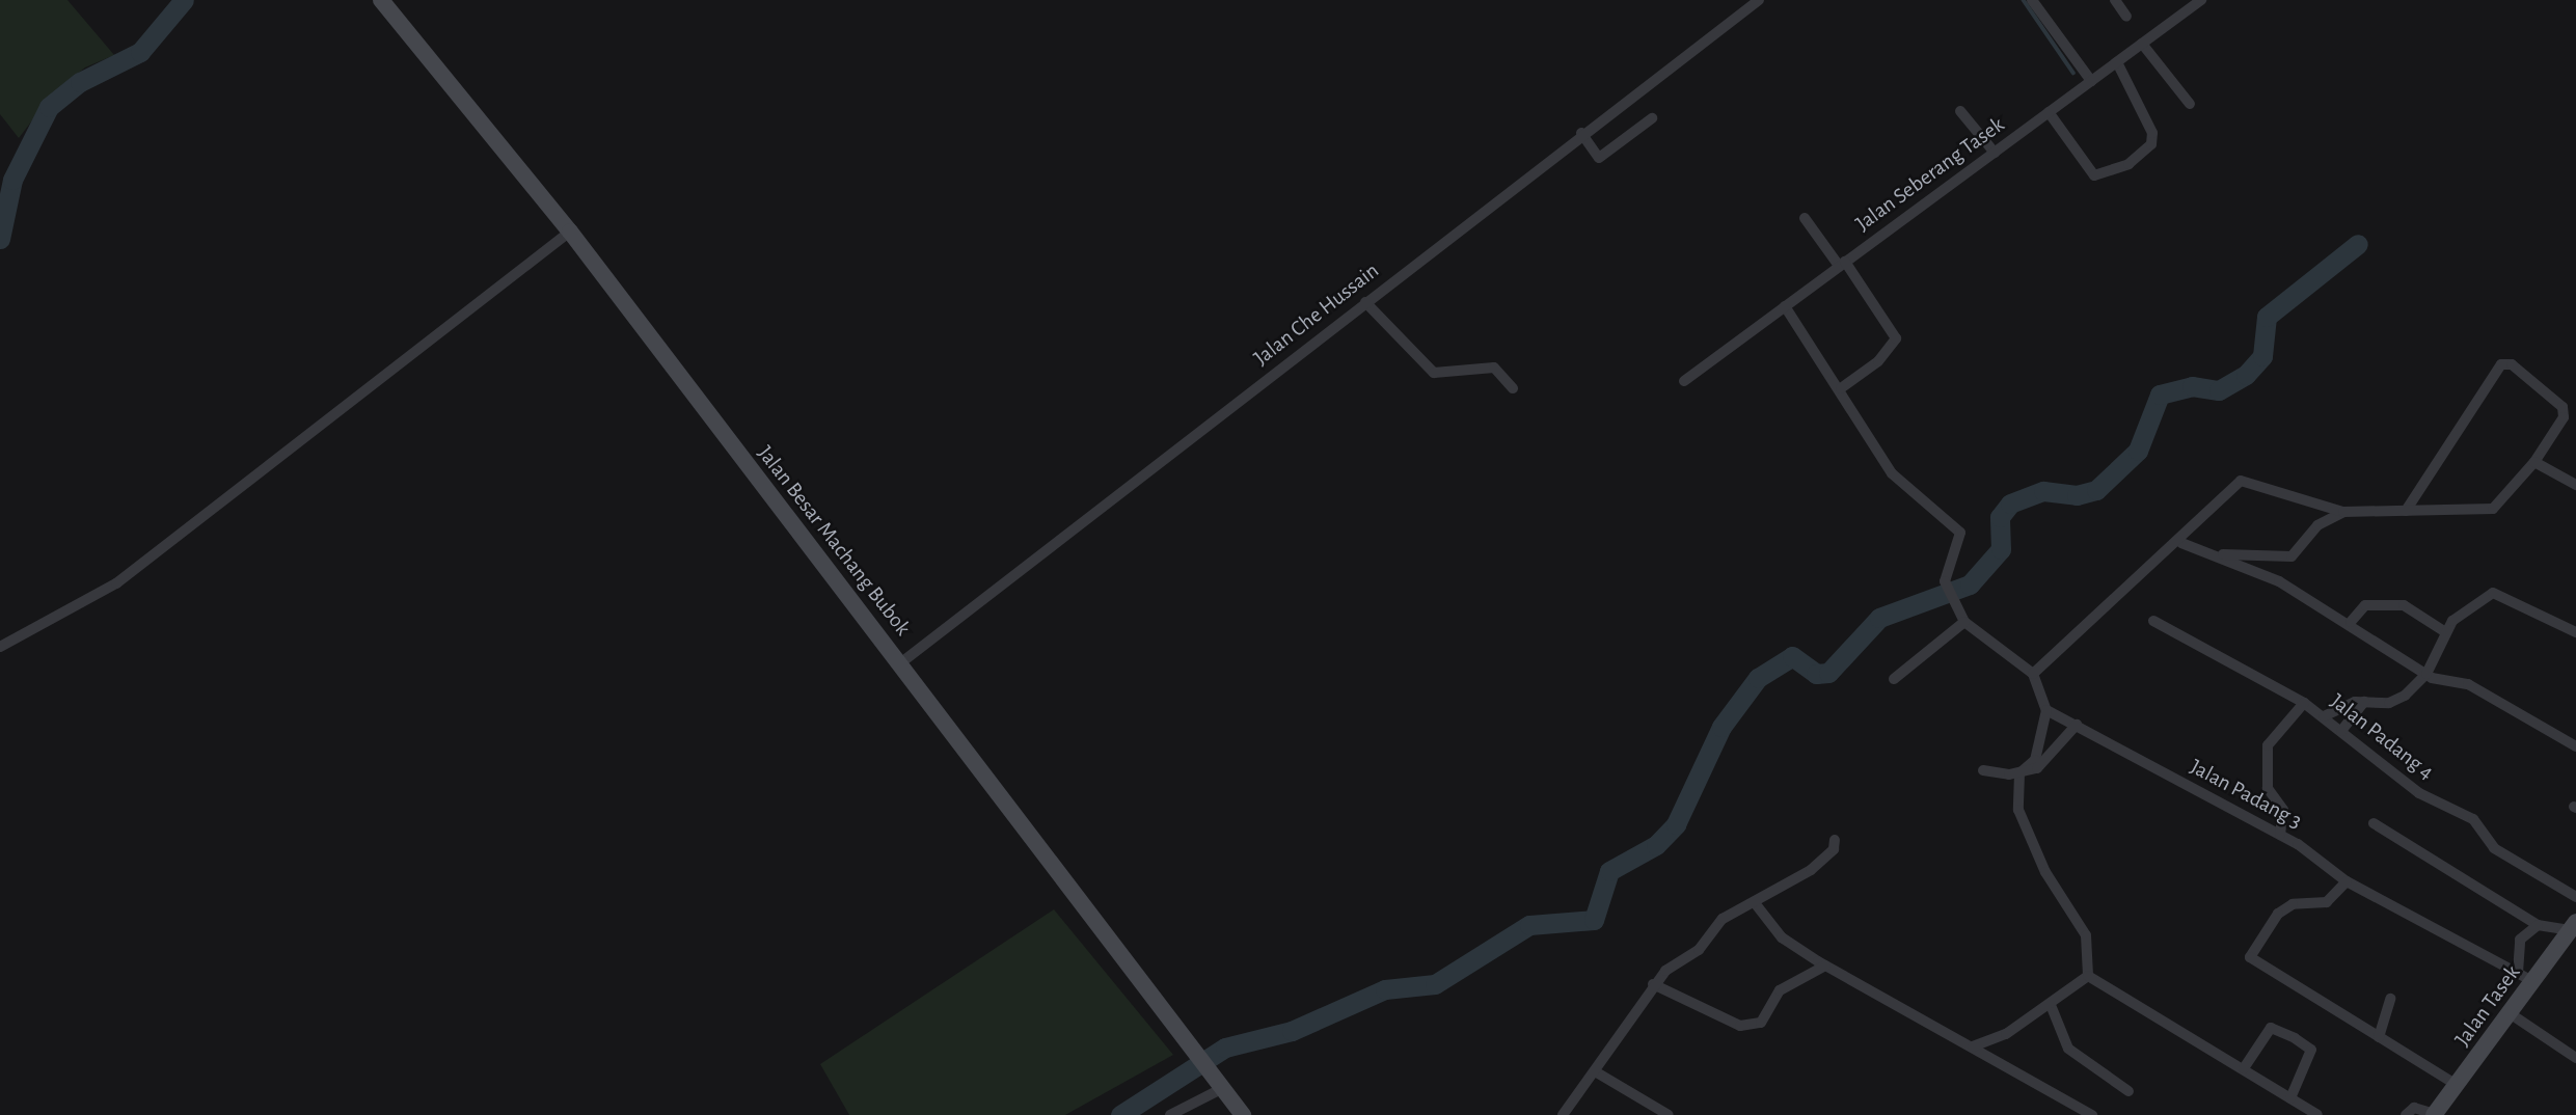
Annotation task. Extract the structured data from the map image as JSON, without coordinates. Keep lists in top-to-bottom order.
{
  "streets": {
    "main road": ["Jalan Besar Machang Bubok", "Jalan Tasek"],
    "street": [
      "Jalan Seberang Tasek",
      "Jalan Che Hussain",
      "Jalan Padang 4",
      "Jalan Padang 3"
    ]
  },
  "crossings": [
    ["Jalan Che Hussain", "Jalan Besar Machang Bubok"],
    ["Jalan Padang 3", "Jalan Tasek"]
  ]
}
